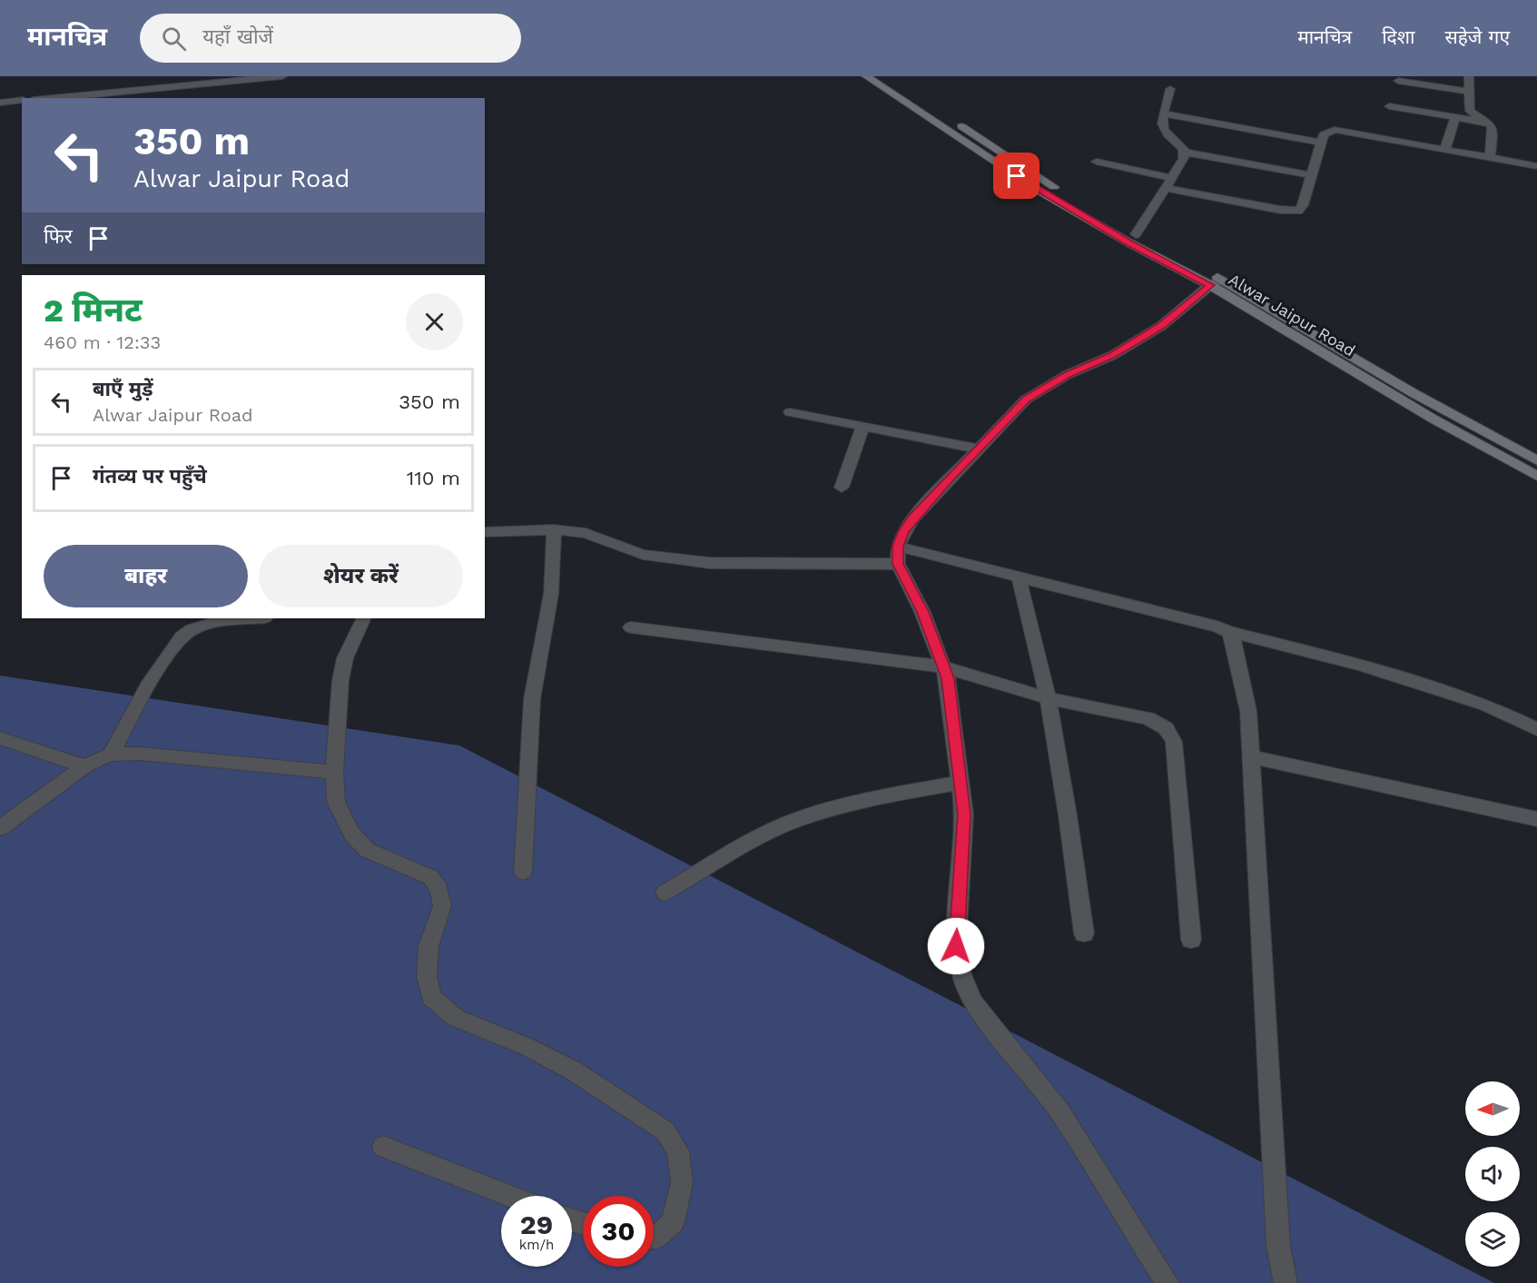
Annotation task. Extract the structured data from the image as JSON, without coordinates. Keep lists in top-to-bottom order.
{
  "streets": {
    "main road": ["Alwar Jaipur Road"]
  },
  "north": "left",
  "page": {
    "header": "मानचित्र",
    "search": "यहाँ खोजें",
    "nav": ["मानचित्र", "दिशा", "सहेजे गए"],
    "turn": ["350 m", "Alwar Jaipur Road"],
    "then": "फिर",
    "heading": ["2 मिनट", "460 m · 12:33"],
    "list": [
      {
        "name": "बाएँ मुड़ें",
        "note": "Alwar Jaipur Road",
        "value": "350 m"
      },
      {
        "name": "गंतव्य पर पहुँचे",
        "value": "110 m"
      }
    ],
    "buttons": ["बाहर", "शेयर करें"],
    "speed": "29 km/h",
    "limit": "30"
  }
}
